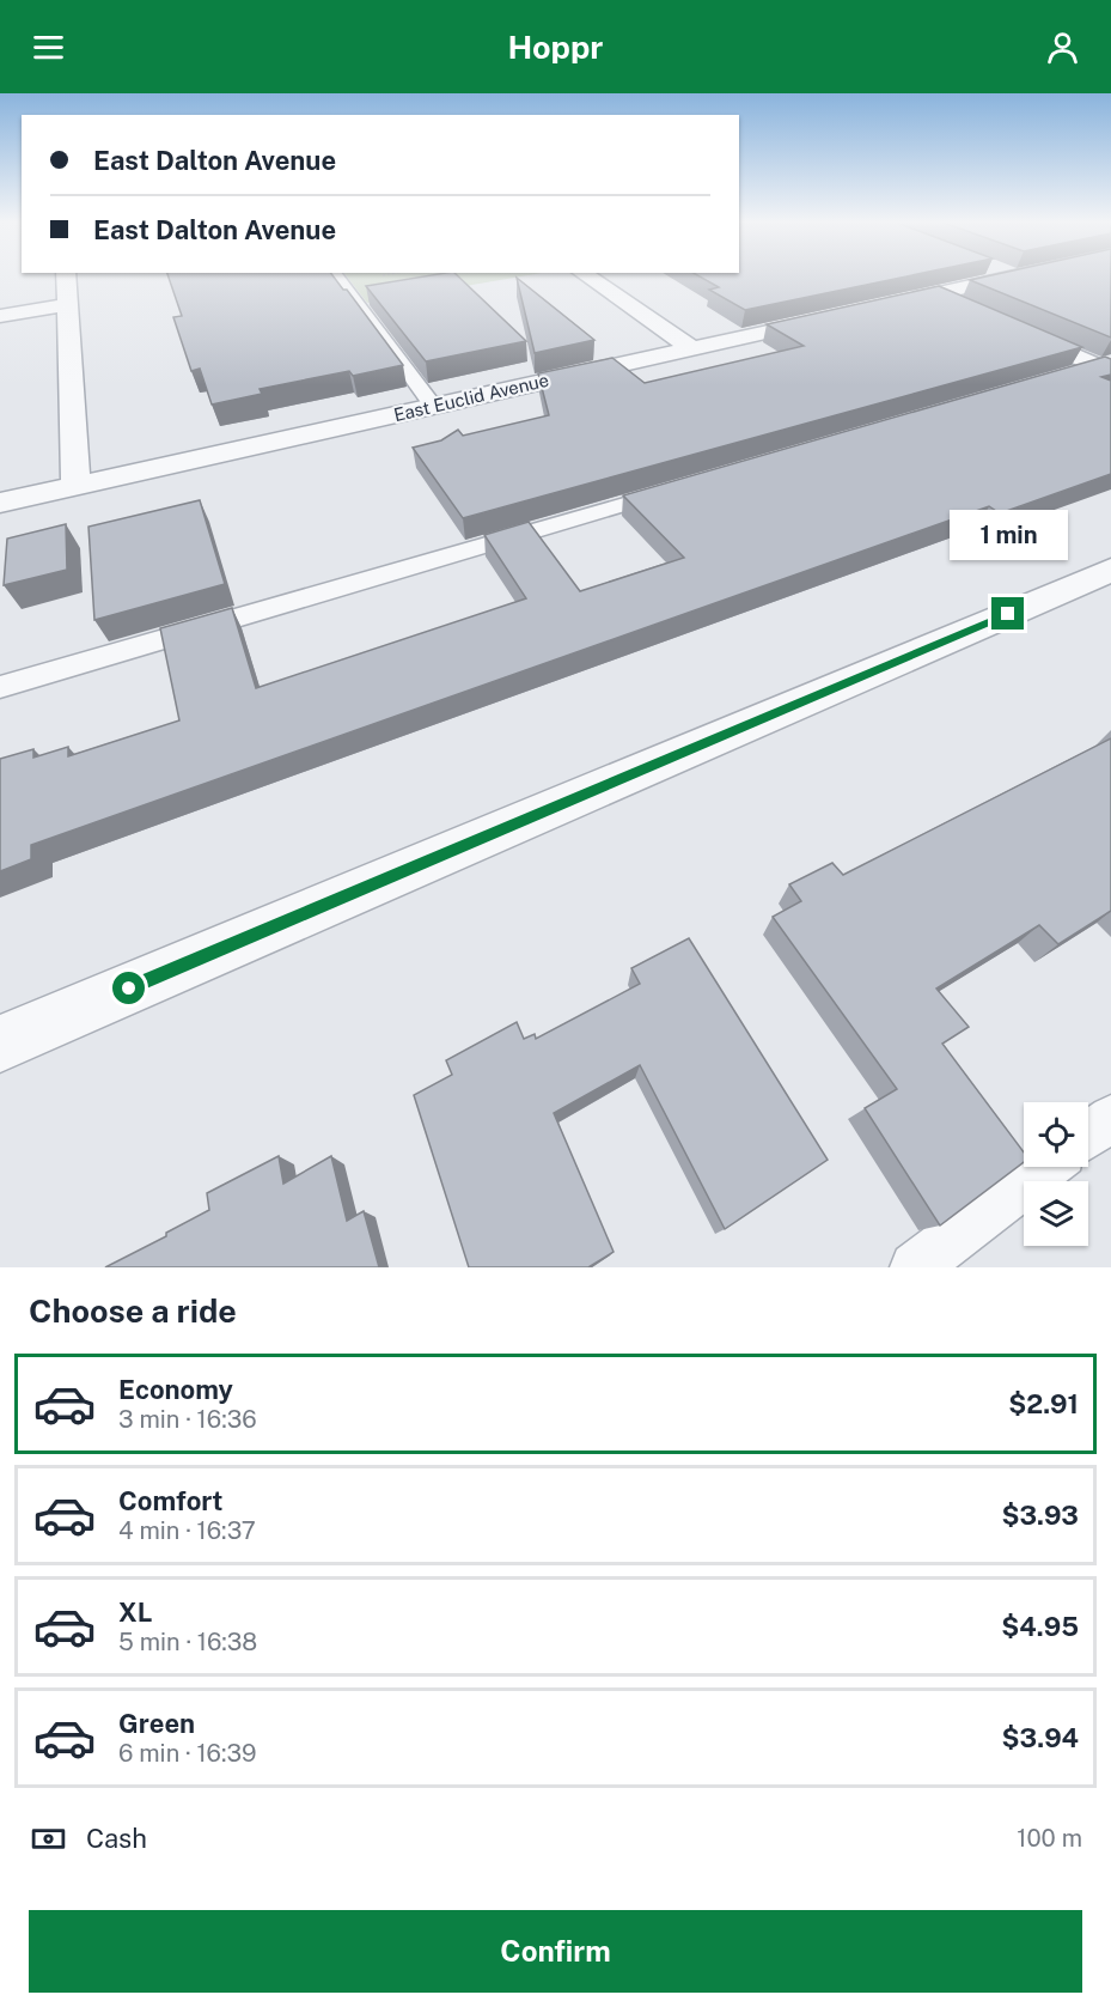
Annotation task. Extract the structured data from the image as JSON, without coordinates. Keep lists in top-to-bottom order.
{
  "streets": {
    "street": ["East Euclid Avenue"]
  },
  "page": {
    "header": "Hoppr",
    "banner": ["East Dalton Avenue", "East Dalton Avenue"],
    "bubble": "1 min",
    "heading": "Choose a ride",
    "list": [
      {
        "name": "Economy",
        "note": "3 min · 16:36",
        "value": "$2.91"
      },
      {
        "name": "Comfort",
        "note": "4 min · 16:37",
        "value": "$3.93"
      },
      {
        "name": "XL",
        "note": "5 min · 16:38",
        "value": "$4.95"
      },
      {
        "name": "Green",
        "note": "6 min · 16:39",
        "value": "$3.94"
      }
    ],
    "pay": ["Cash", "100 m"],
    "buttons": "Confirm"
  }
}
